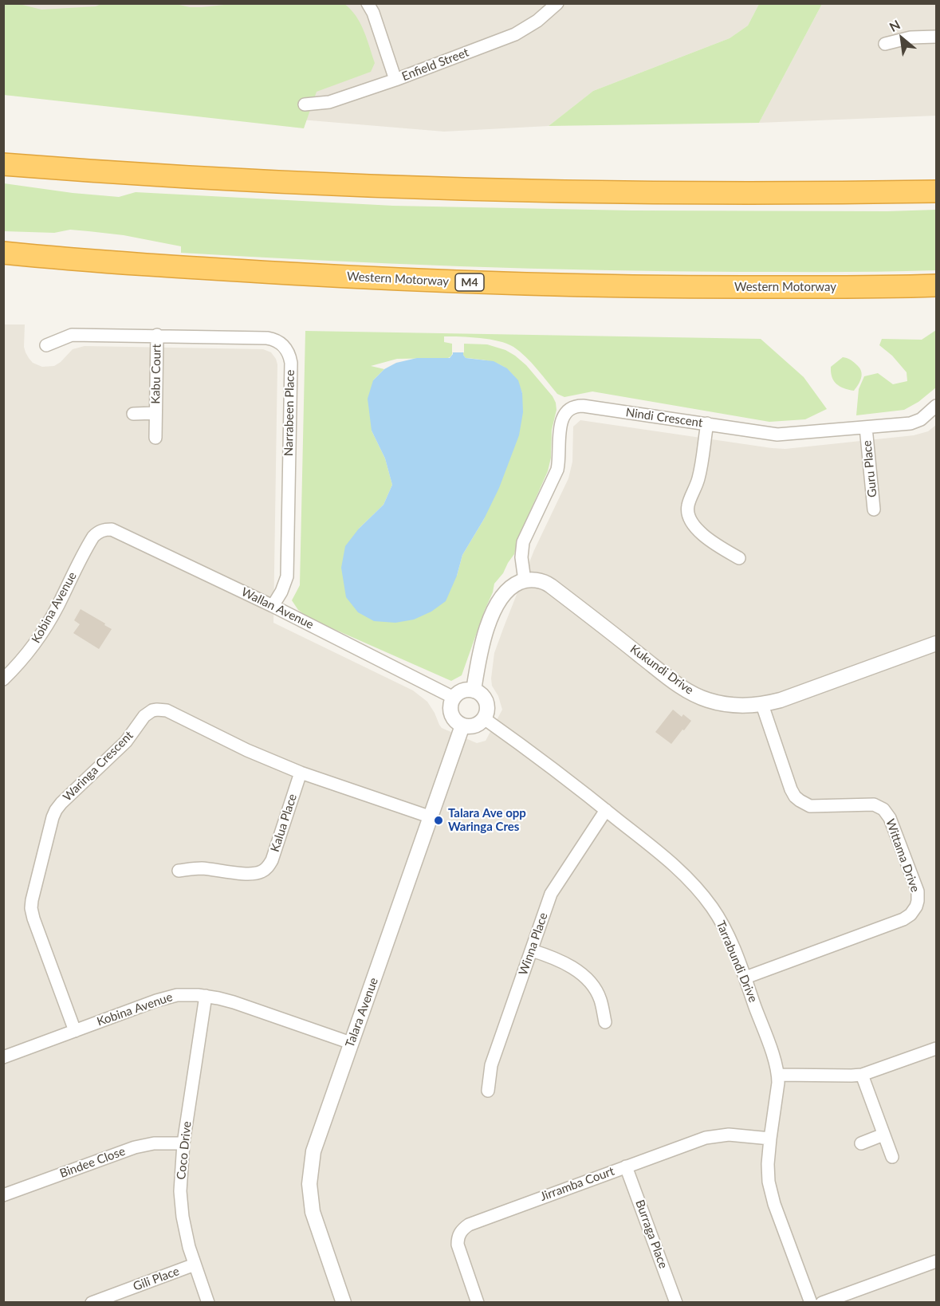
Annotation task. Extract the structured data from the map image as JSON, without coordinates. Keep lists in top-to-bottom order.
{
  "streets": {
    "highway": ["Western Motorway", "M4"],
    "street": [
      "Enfield Street",
      "Kabu Court",
      "Narrabeen Place",
      "Nindi Crescent",
      "Guru Place",
      "Kobina Avenue",
      "Wallan Avenue",
      "Kukundi Drive",
      "Waringa Crescent",
      "Kalua Place",
      "Wittama Drive",
      "Winna Place",
      "Tarrabundi Drive",
      "Talara Avenue",
      "Coco Drive",
      "Bindee Close",
      "Jirramba Court",
      "Burraga Place",
      "Gili Place"
    ]
  },
  "crossings": [
    ["Kabu Court", "Narrabeen Place"],
    ["Narrabeen Place", "Wallan Avenue"],
    ["Nindi Crescent", "Guru Place"],
    ["Nindi Crescent", "Kukundi Drive"],
    ["Kobina Avenue", "Wallan Avenue"],
    ["Kobina Avenue", "Waringa Crescent"],
    ["Kobina Avenue", "Talara Avenue"],
    ["Kobina Avenue", "Coco Drive"],
    ["Wallan Avenue", "Tarrabundi Drive"],
    ["Wallan Avenue", "Talara Avenue"],
    ["Kukundi Drive", "Wittama Drive"],
    ["Waringa Crescent", "Kalua Place"],
    ["Waringa Crescent", "Talara Avenue"],
    ["Wittama Drive", "Tarrabundi Drive"],
    ["Winna Place", "Tarrabundi Drive"],
    ["Tarrabundi Drive", "Talara Avenue"],
    ["Tarrabundi Drive", "Jirramba Court"],
    ["Coco Drive", "Bindee Close"],
    ["Coco Drive", "Gili Place"],
    ["Jirramba Court", "Burraga Place"]
  ],
  "places": ["Talara Ave opp Waringa Cres"],
  "north": "top left"
}
